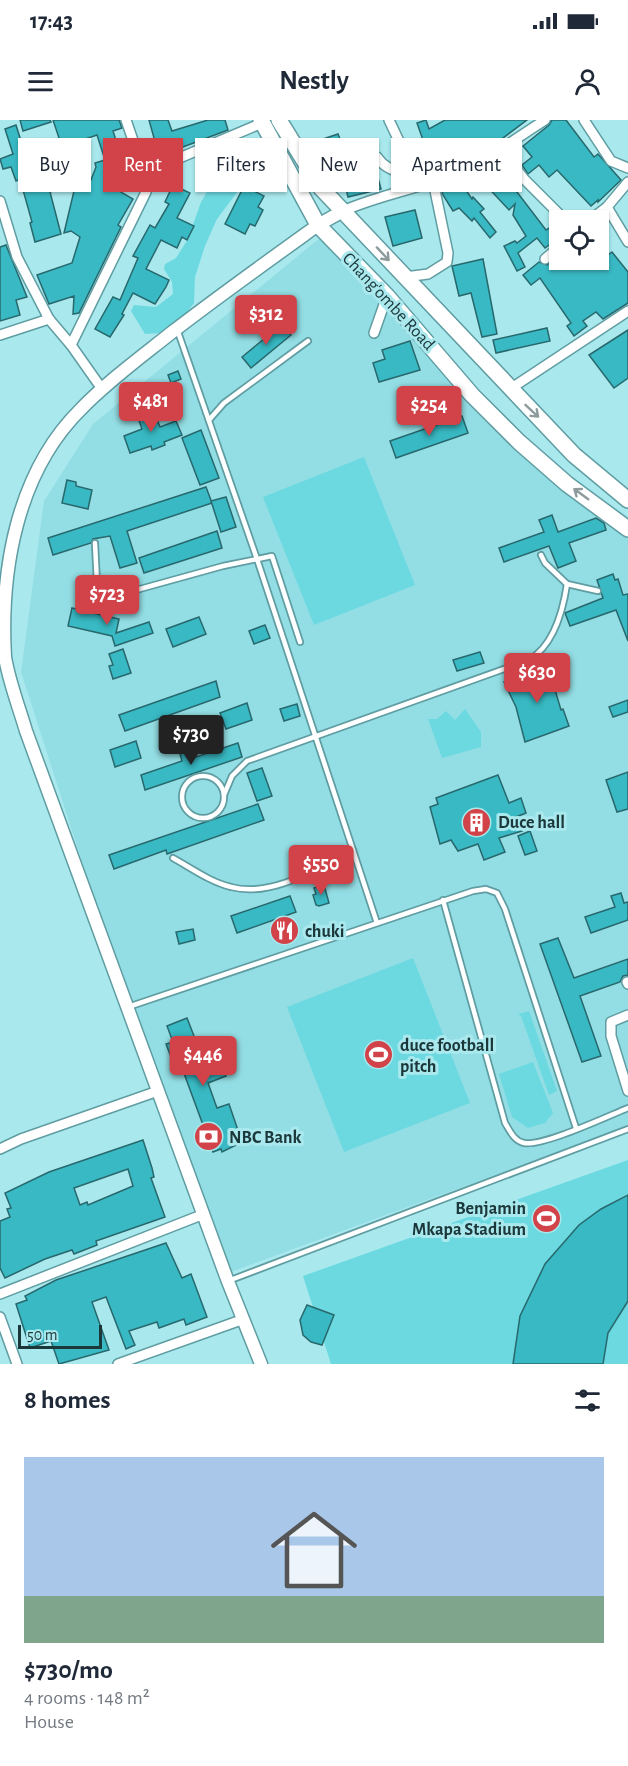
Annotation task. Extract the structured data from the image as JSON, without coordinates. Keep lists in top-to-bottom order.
{
  "streets": {
    "main road": ["Chang'ombe Road"]
  },
  "places": {
    "building": ["Duce hall"],
    "restaurant": ["chuki"],
    "sports": ["duce football pitch", "Benjamin Mkapa Stadium"],
    "bank": ["NBC Bank"]
  },
  "scale_bar": "50 m",
  "page": {
    "status": "17:43",
    "header": "Nestly",
    "chip": [
      "Buy",
      "Rent",
      "Filters",
      "New",
      "Apartment"
    ],
    "price": [
      "$312",
      "$481",
      "$254",
      "$723",
      "$630",
      "$730",
      "$550",
      "$446"
    ],
    "scale": "50 m",
    "heading": "8 homes",
    "list": [
      {
        "name": "$730/mo",
        "note": "4 rooms · 148 m² · House"
      }
    ]
  }
}
